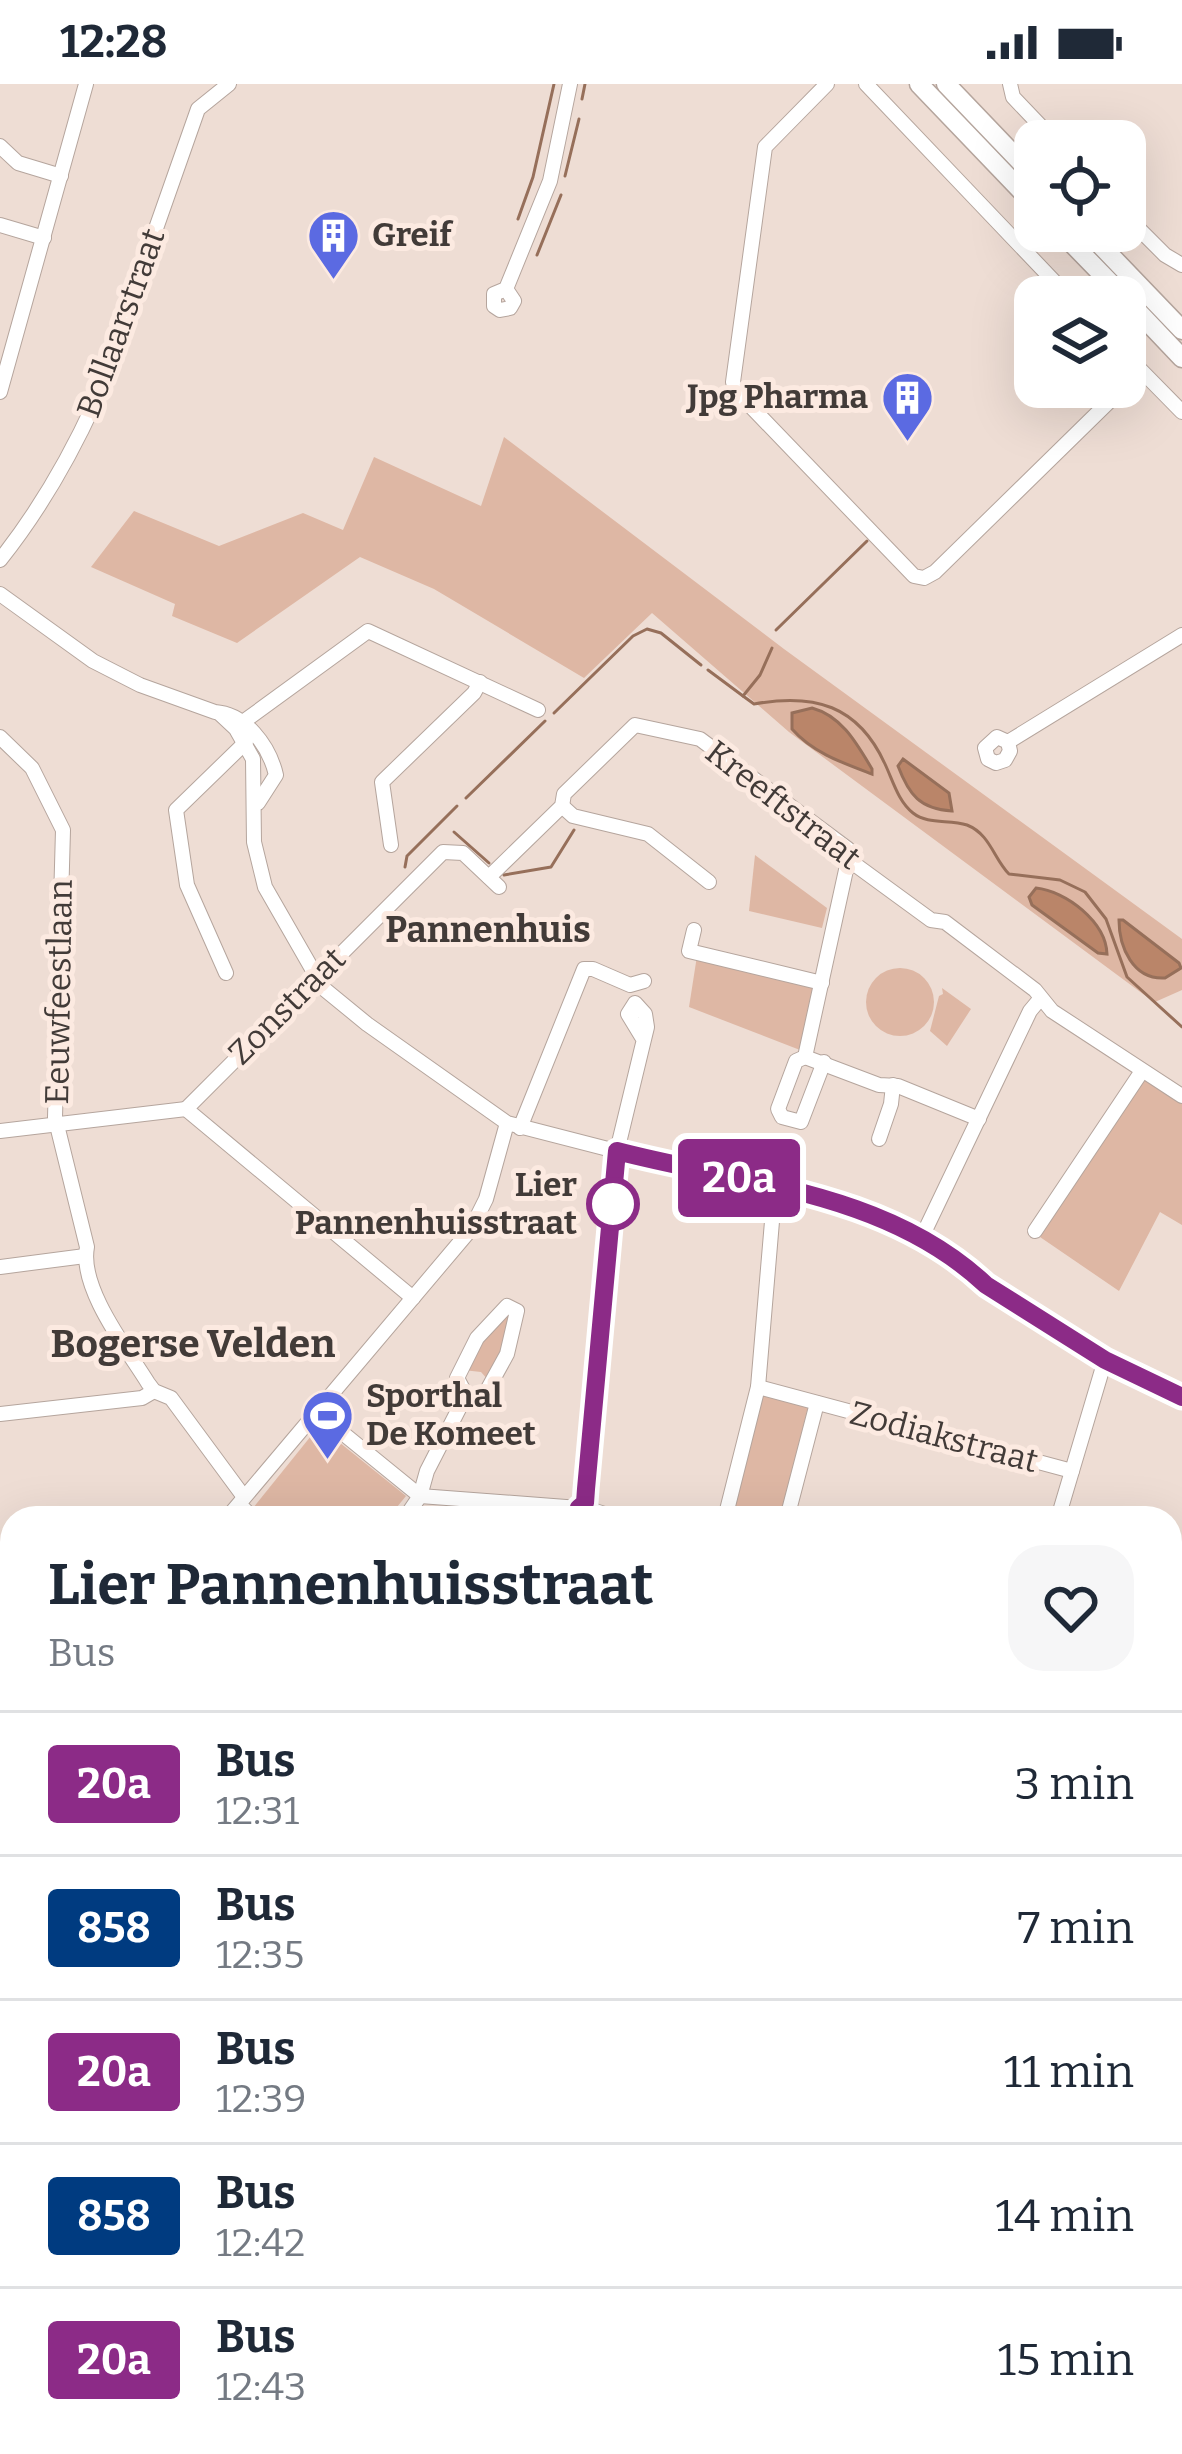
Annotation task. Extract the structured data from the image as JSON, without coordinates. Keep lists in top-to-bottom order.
{
  "streets": {
    "street": [
      "Bollaarstraat",
      "Kreeftstraat",
      "Eeuwfeestlaan",
      "Zonstraat",
      "Zodiakstraat"
    ]
  },
  "crossings": [
    ["Kreeftstraat", "Zonstraat"]
  ],
  "districts": ["Pannenhuis", "Bogerse Velden"],
  "places": {
    "building": ["Greif", "Jpg Pharma"],
    "other": ["Lier Pannenhuisstraat"],
    "sports": ["Sporthal De Komeet"]
  },
  "lines": ["bus line 20a"],
  "page": {
    "status": "12:28",
    "on_map": "20a",
    "heading": ["Lier Pannenhuisstraat", "Bus"],
    "list": [
      {
        "mark": "20a",
        "name": "Bus",
        "note": "12:31",
        "value": "3 min"
      },
      {
        "mark": "858",
        "name": "Bus",
        "note": "12:35",
        "value": "7 min"
      },
      {
        "mark": "20a",
        "name": "Bus",
        "note": "12:39",
        "value": "11 min"
      },
      {
        "mark": "858",
        "name": "Bus",
        "note": "12:42",
        "value": "14 min"
      },
      {
        "mark": "20a",
        "name": "Bus",
        "note": "12:43",
        "value": "15 min"
      }
    ]
  }
}
